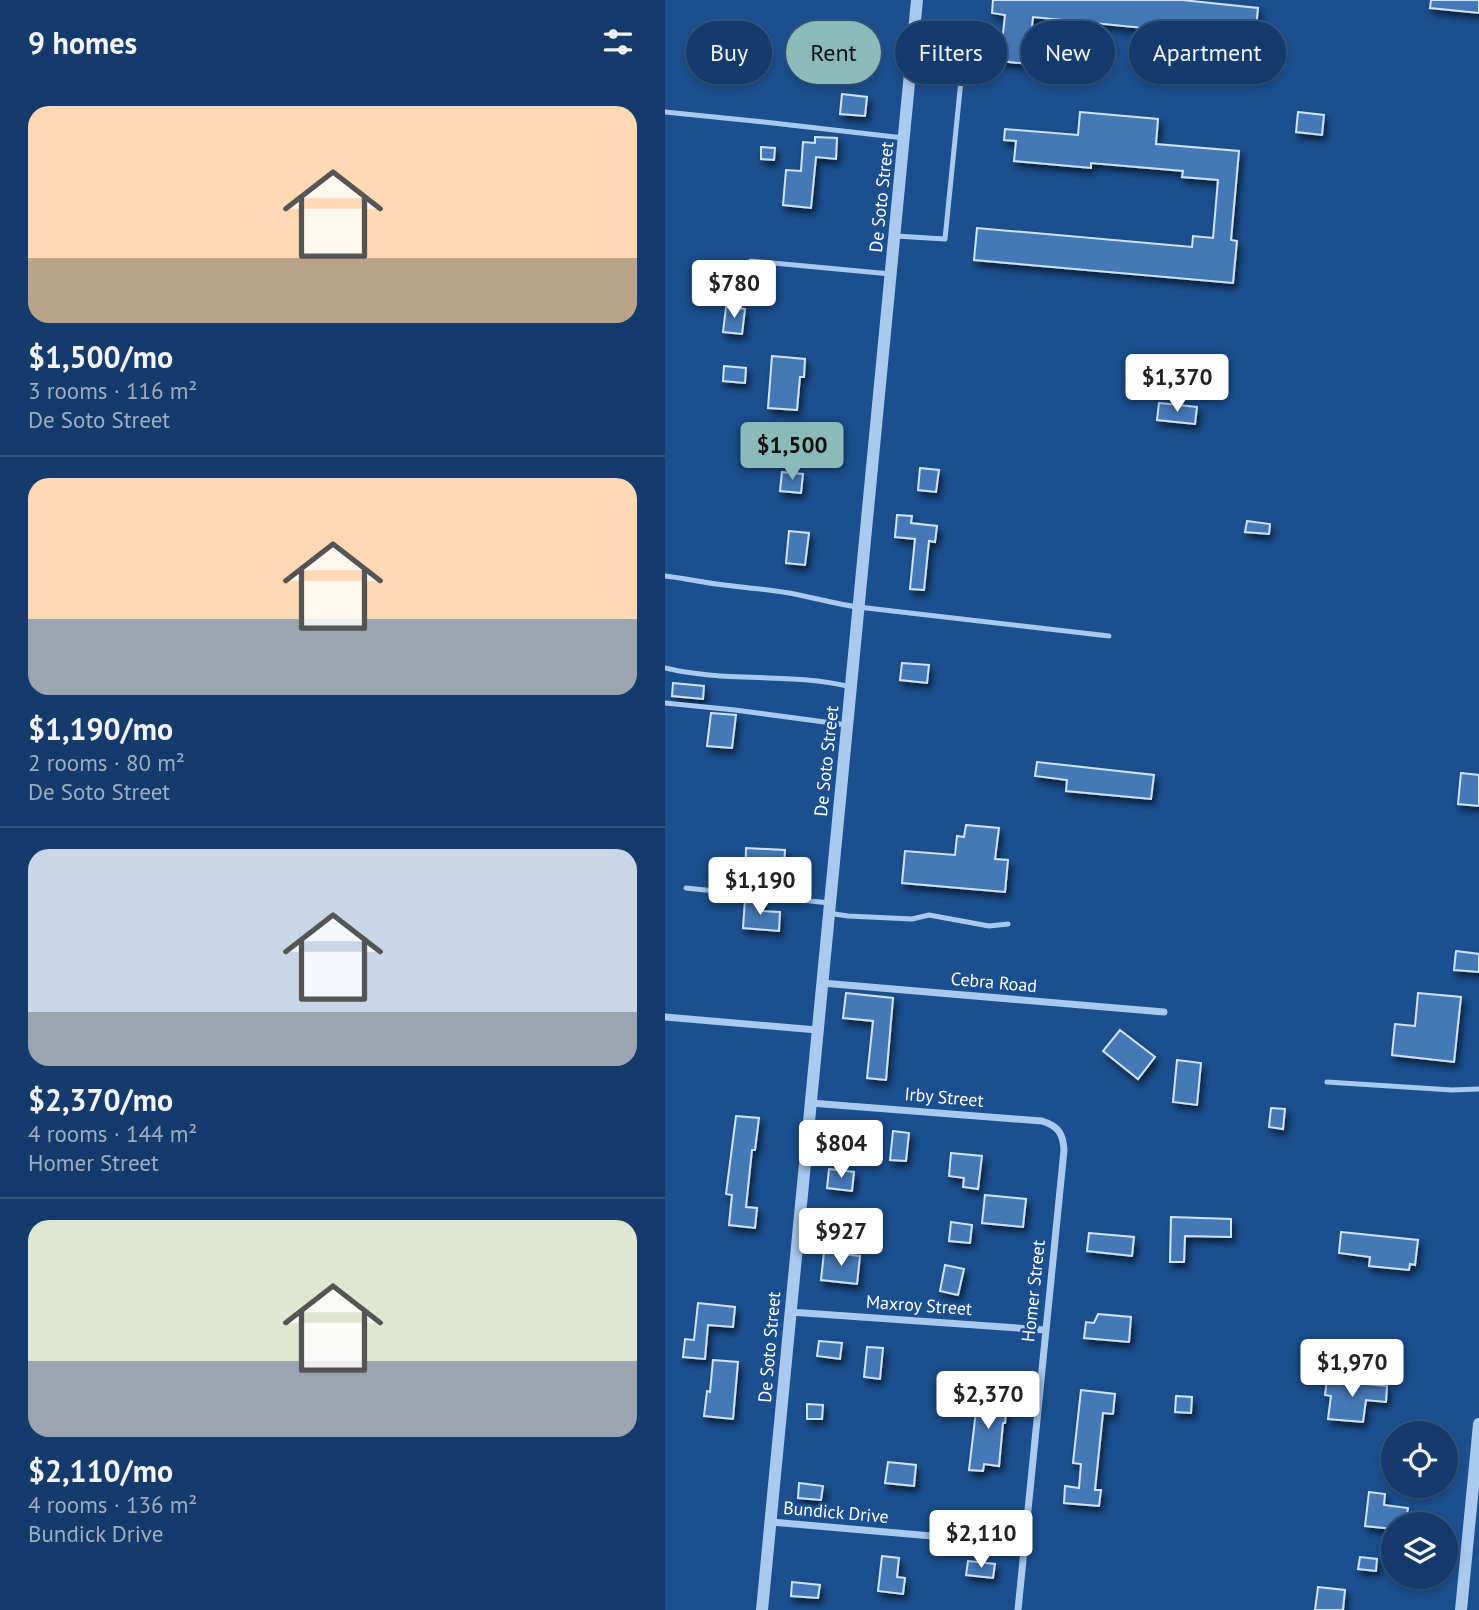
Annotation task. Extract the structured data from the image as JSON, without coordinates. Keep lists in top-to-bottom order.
{
  "streets": {
    "street": [
      "De Soto Street",
      "Cebra Road",
      "Irby Street",
      "Homer Street",
      "Maxroy Street",
      "Bundick Drive"
    ]
  },
  "crossings": [
    ["De Soto Street", "Cebra Road"],
    ["De Soto Street", "Irby Street"],
    ["De Soto Street", "Maxroy Street"],
    ["De Soto Street", "Bundick Drive"],
    ["Irby Street", "Homer Street"],
    ["Homer Street", "Maxroy Street"],
    ["Homer Street", "Bundick Drive"]
  ],
  "page": {
    "heading": "9 homes",
    "chip": [
      "Buy",
      "Rent",
      "Filters",
      "New",
      "Apartment"
    ],
    "list": [
      {
        "name": "$1,500/mo",
        "note": "3 rooms · 116 m² · De Soto Street"
      },
      {
        "name": "$1,190/mo",
        "note": "2 rooms · 80 m² · De Soto Street"
      },
      {
        "name": "$2,370/mo",
        "note": "4 rooms · 144 m² · Homer Street"
      },
      {
        "name": "$2,110/mo",
        "note": "4 rooms · 136 m² · Bundick Drive"
      }
    ],
    "price": [
      "$780",
      "$1,370",
      "$1,500",
      "$1,190",
      "$804",
      "$927",
      "$1,970",
      "$2,370",
      "$2,110"
    ]
  }
}
